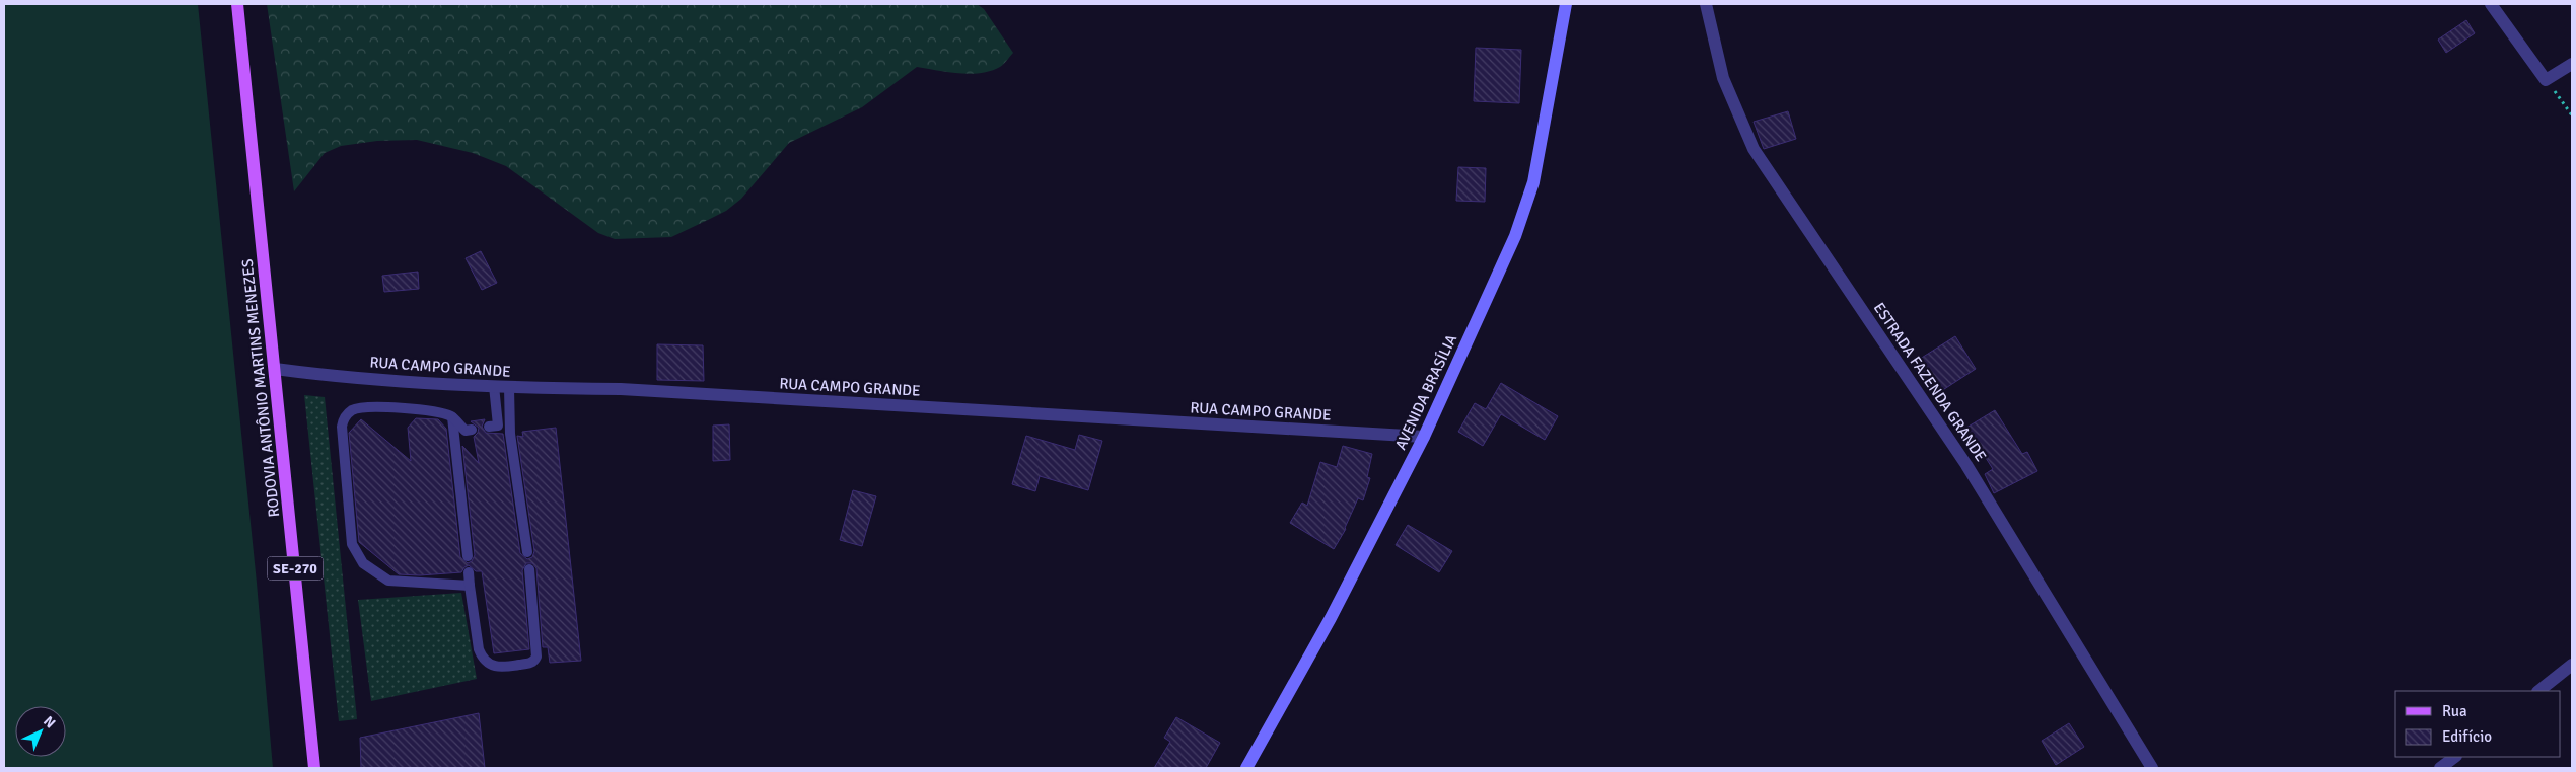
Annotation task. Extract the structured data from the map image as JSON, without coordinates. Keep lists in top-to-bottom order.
{
  "streets": {
    "main road": ["RODOVIA ANTÔNIO MARTINS MENEZES", "AVENIDA BRASÍLIA", "SE-270"],
    "street": ["RUA CAMPO GRANDE", "ESTRADA FAZENDA GRANDE"]
  },
  "crossings": [
    ["RUA CAMPO GRANDE", "RODOVIA ANTÔNIO MARTINS MENEZES"],
    ["RUA CAMPO GRANDE", "AVENIDA BRASÍLIA"]
  ],
  "legend": ["Rua", "Edifício"],
  "north": "top right"
}
